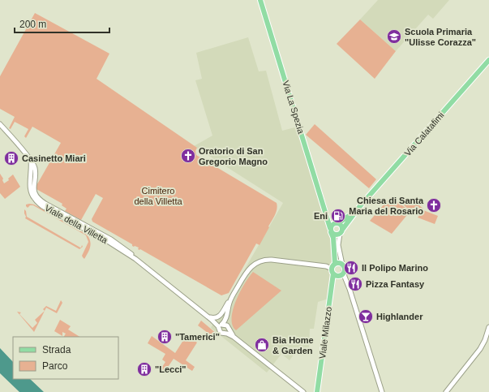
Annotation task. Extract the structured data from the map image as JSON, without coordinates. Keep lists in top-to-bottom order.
{
  "streets": {
    "main road": ["Via La Spezia", "Via Calatafimi", "Viale Milazzo"],
    "street": ["Viale della Villetta"]
  },
  "crossings": [
    ["Via La Spezia", "Via Calatafimi"],
    ["Via La Spezia", "Viale Milazzo"]
  ],
  "parks": ["Cimitero della Villetta"],
  "places": {
    "school or university": ["Scuola Primaria \"Ulisse Corazza\""],
    "church": ["Oratorio di San Gregorio Magno", "Chiesa di Santa Maria del Rosario"],
    "building": ["Casinetto Miari", "\"Tamerici\"", "\"Lecci\""],
    "fuel station": ["Eni"],
    "restaurant": ["Il Polipo Marino", "Pizza Fantasy"],
    "bar": ["Highlander"],
    "shop": ["Bia Home & Garden"]
  },
  "legend": ["Strada", "Parco"],
  "scale_bar": "200 m"
}
